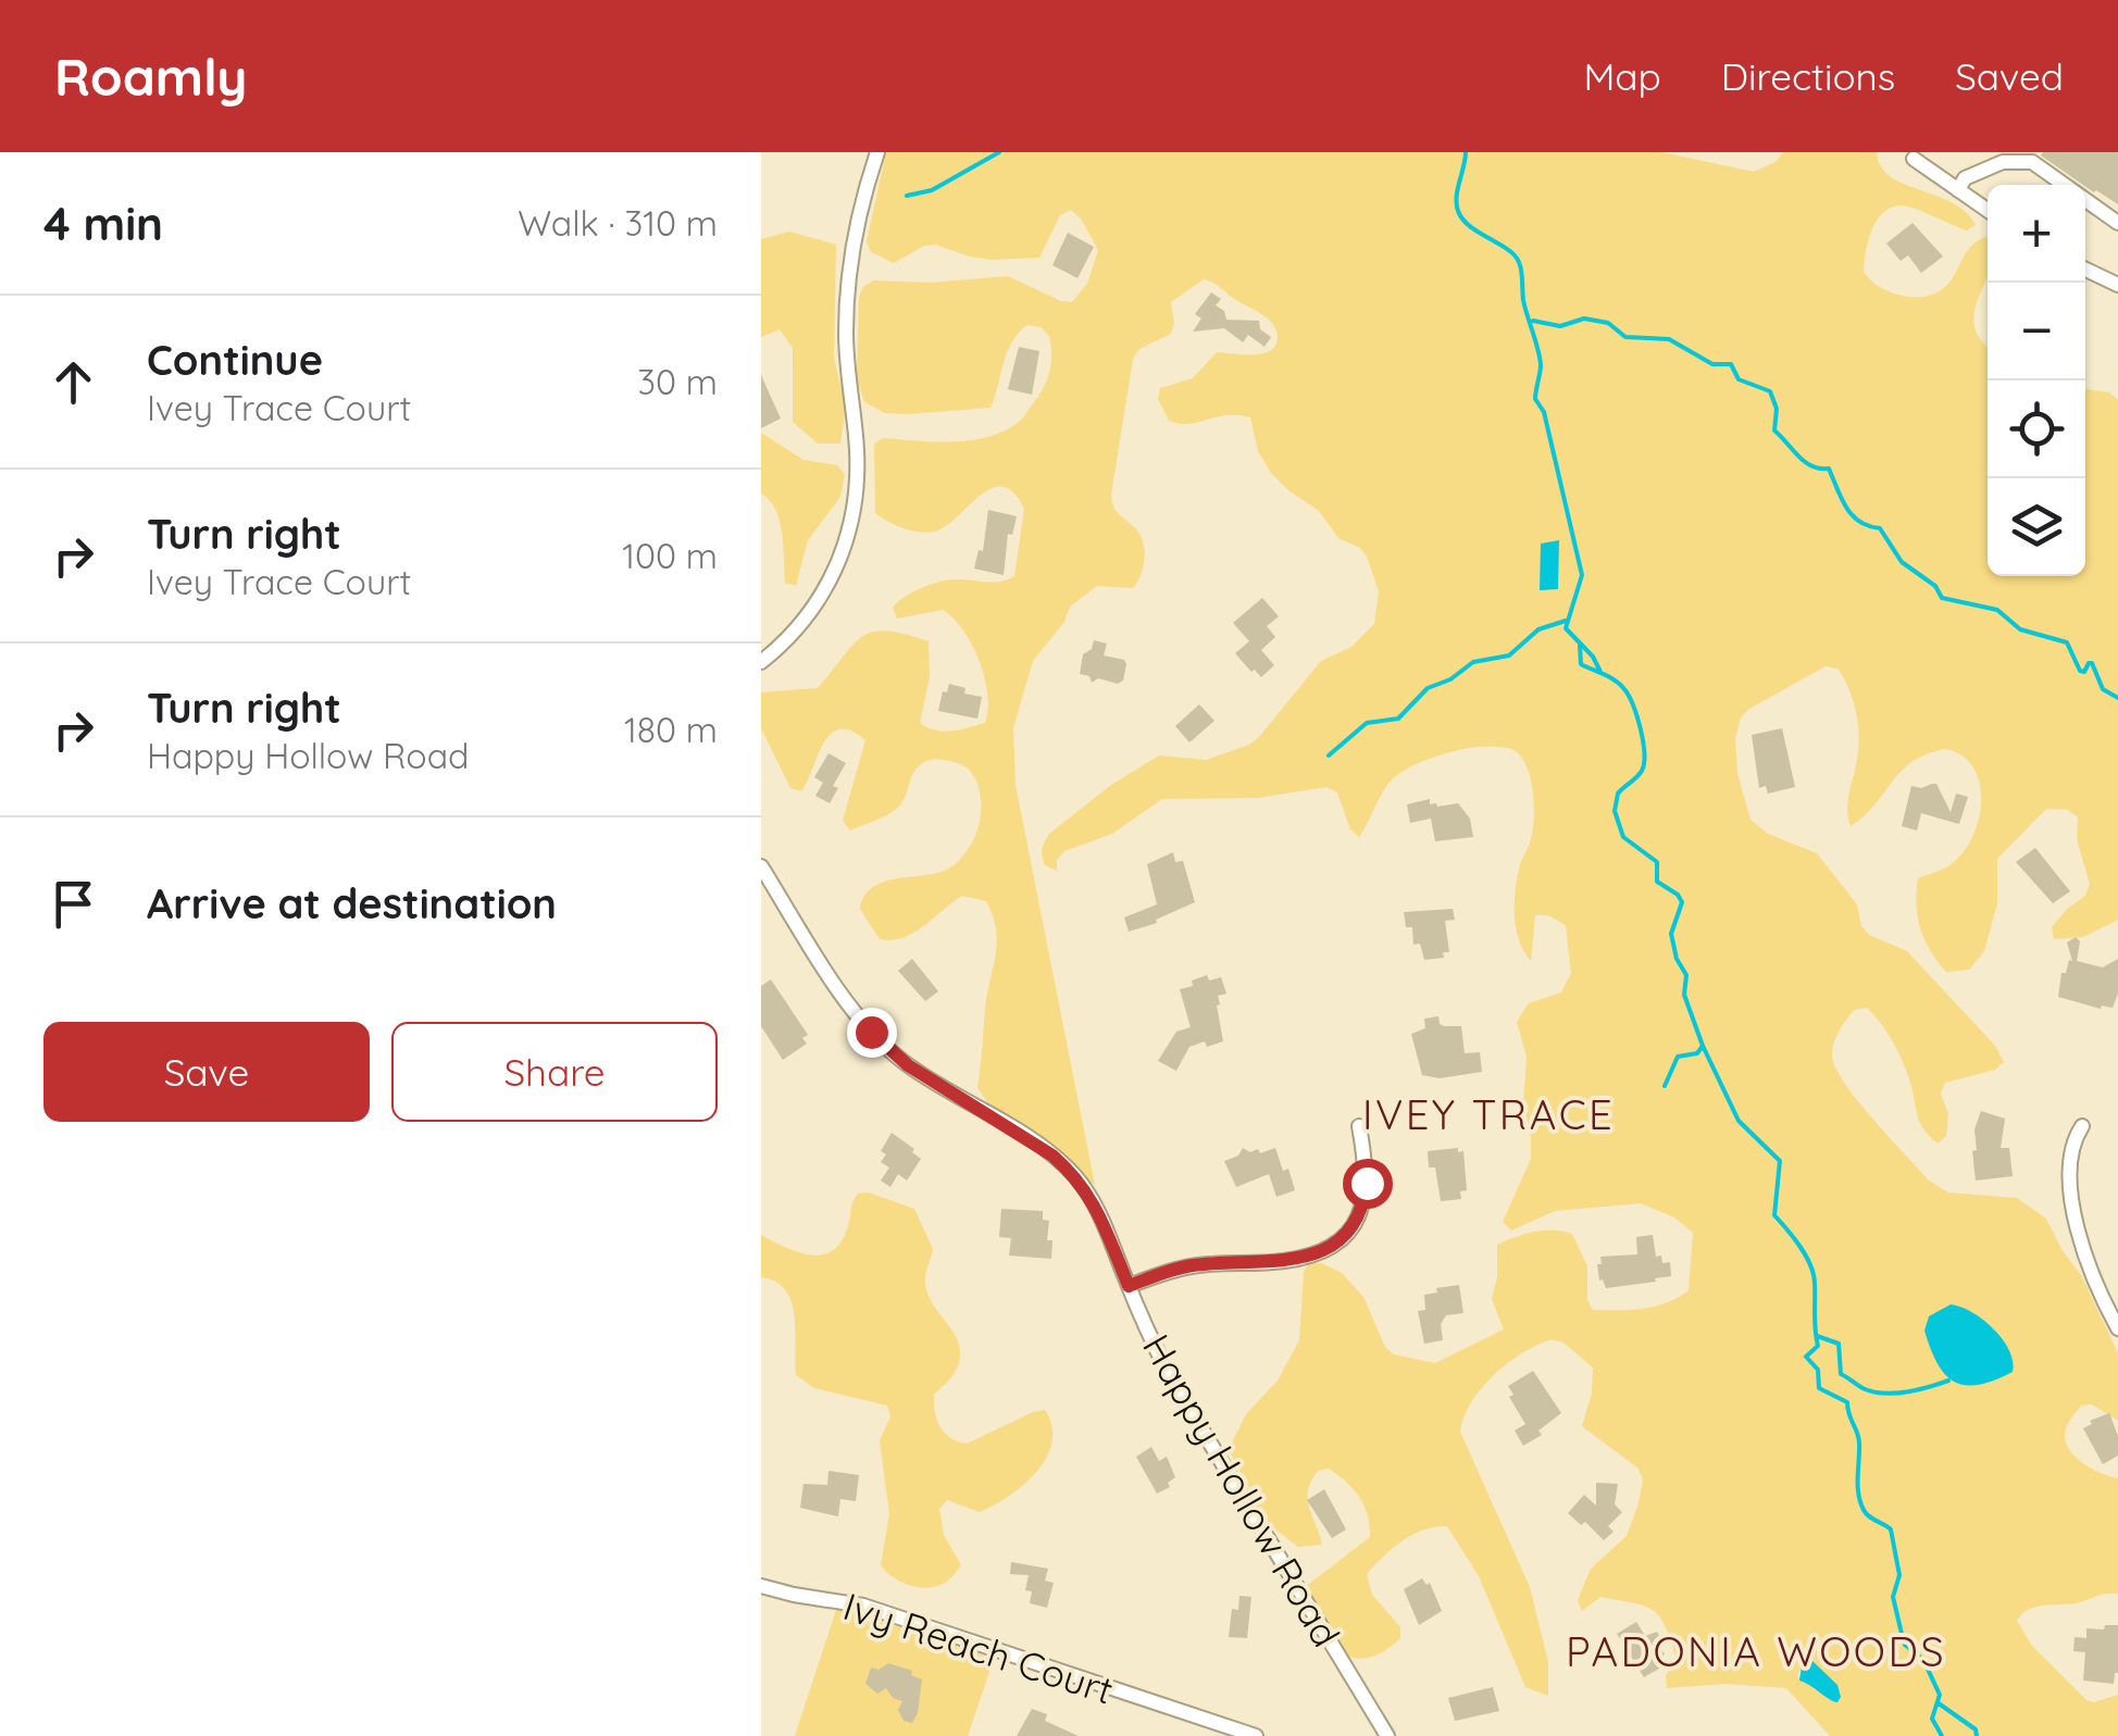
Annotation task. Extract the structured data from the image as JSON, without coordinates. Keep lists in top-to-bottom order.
{
  "streets": {
    "street": ["Happy Hollow Road", "Ivy Reach Court"]
  },
  "districts": ["IVEY TRACE", "PADONIA WOODS"],
  "page": {
    "header": "Roamly",
    "nav": ["Map", "Directions", "Saved"],
    "heading": ["4 min", "Walk · 310 m"],
    "map_buttons": ["+", "−"],
    "list": [
      ["Continue", "Ivey Trace Court", "30 m"],
      ["Turn right", "Ivey Trace Court", "100 m"],
      ["Turn right", "Happy Hollow Road", "180 m"],
      "Arrive at destination"
    ],
    "buttons": ["Save", "Share"]
  }
}
